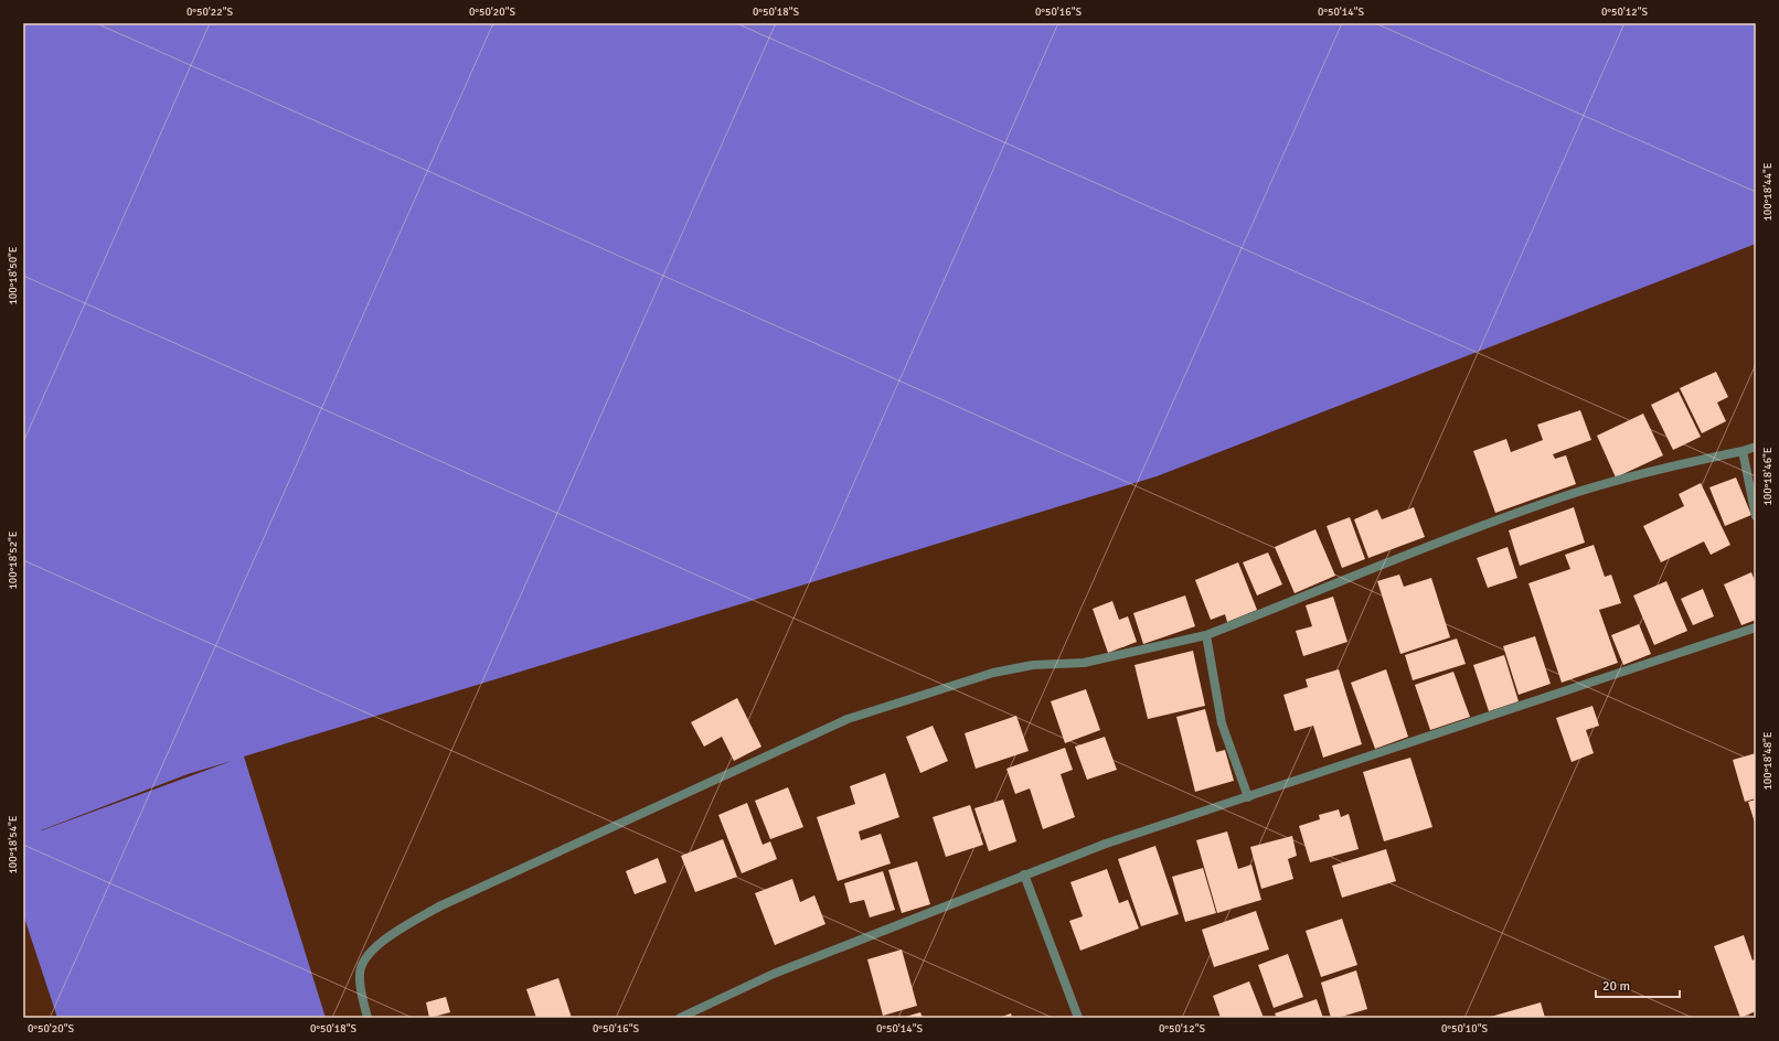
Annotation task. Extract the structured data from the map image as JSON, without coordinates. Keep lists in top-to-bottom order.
{
  "scale_bar": "20 m",
  "coordinates": [
    "0°50'22\"S",
    "0°50'20\"S",
    "0°50'18\"S",
    "0°50'16\"S",
    "0°50'14\"S",
    "0°50'12\"S",
    "100°18'44\"E",
    "100°18'50\"E",
    "100°18'46\"E",
    "100°18'52\"E",
    "100°18'48\"E",
    "100°18'54\"E",
    "0°50'10\"S"
  ]
}
